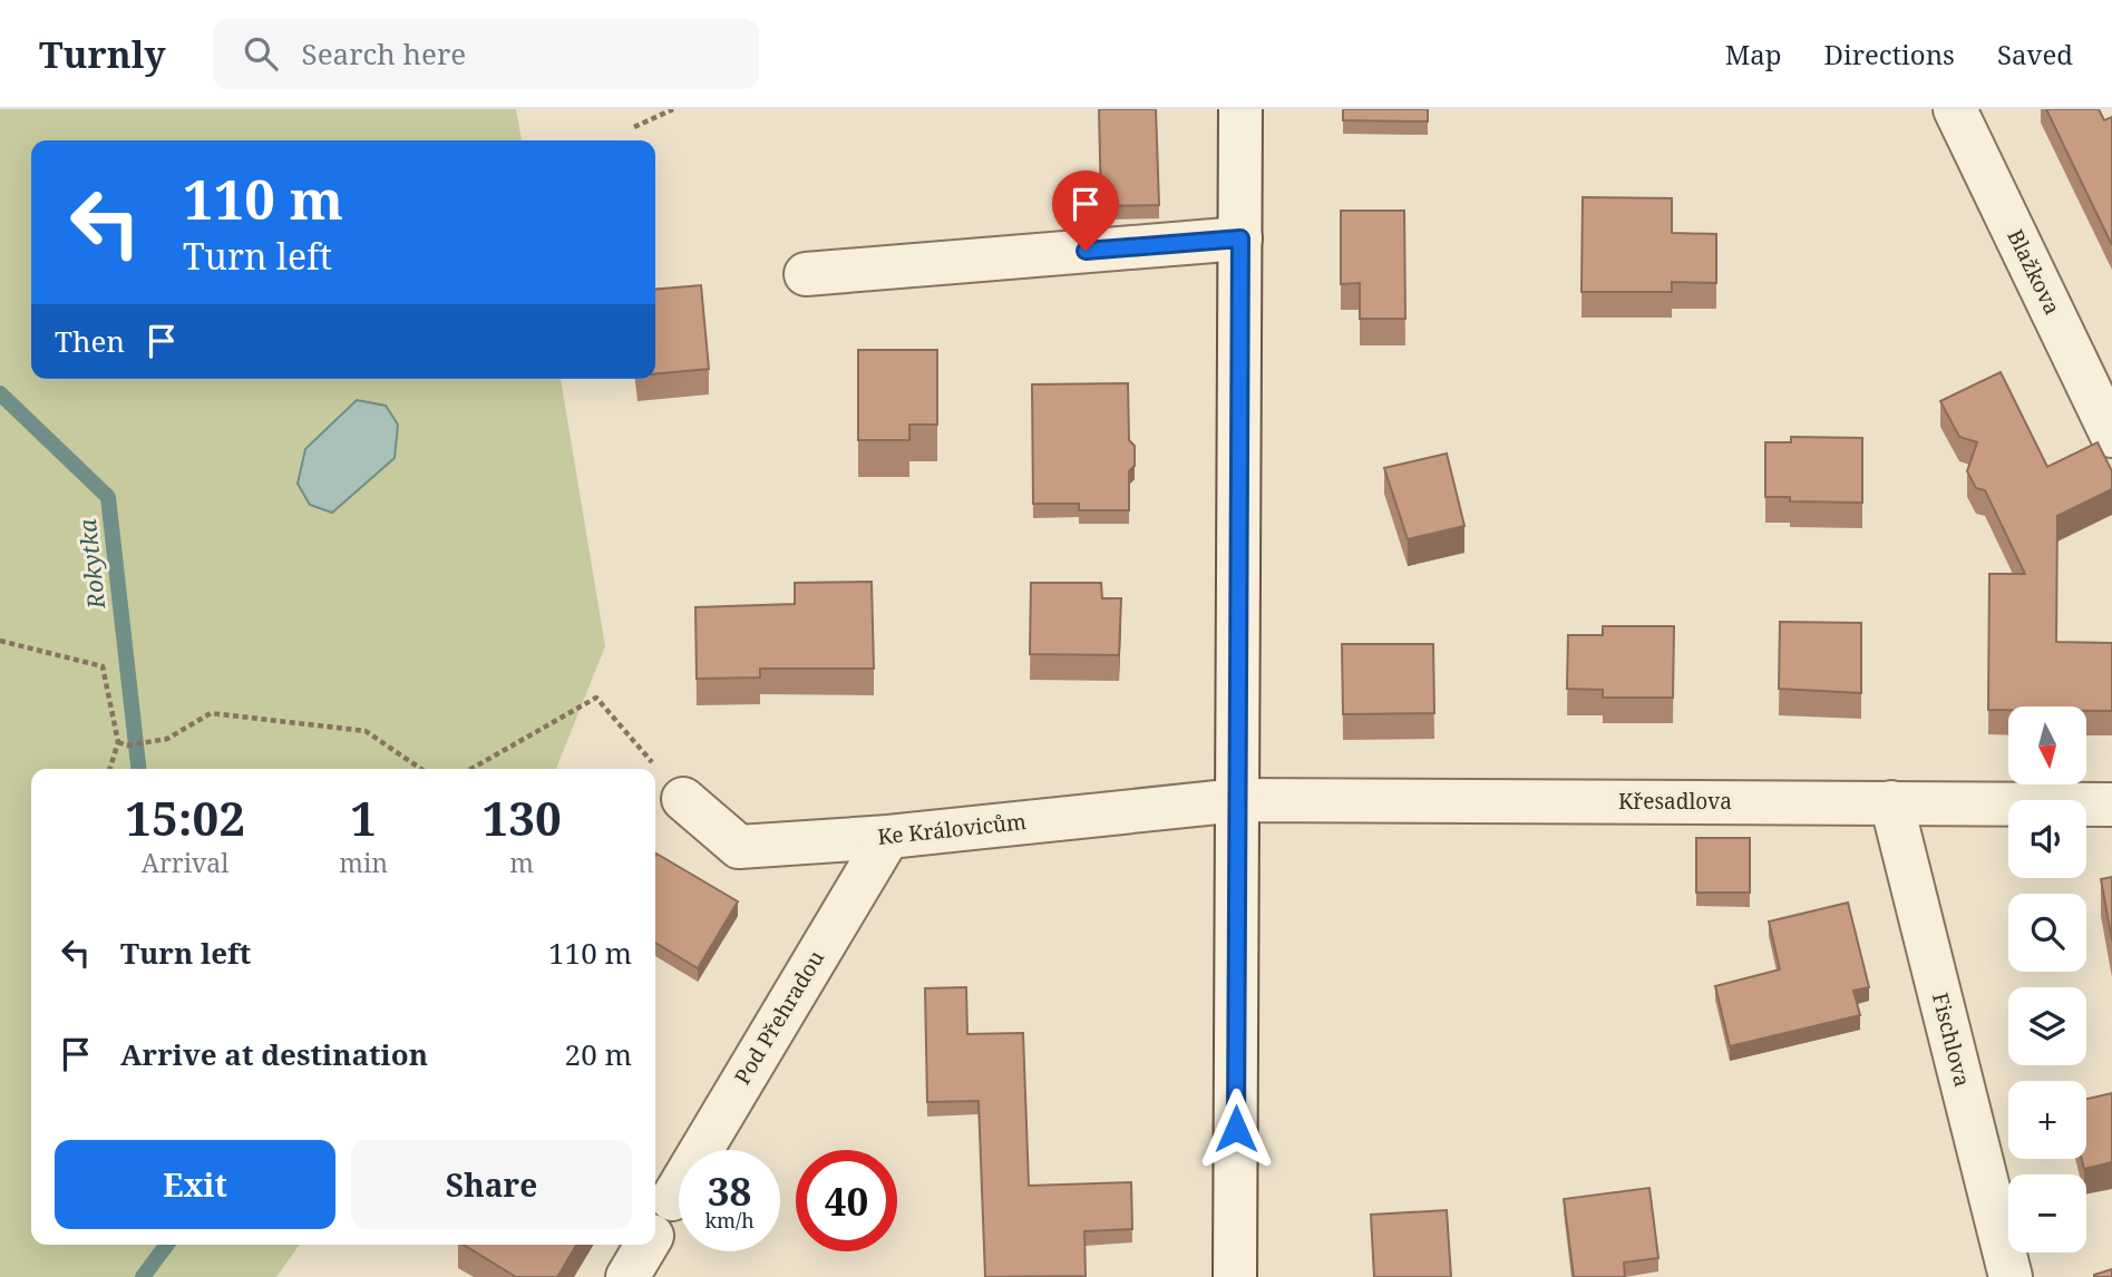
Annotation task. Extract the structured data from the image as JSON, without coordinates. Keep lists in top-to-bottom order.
{
  "streets": {
    "street": [
      "Blažkova",
      "Křesadlova",
      "Ke Královicům",
      "Pod Přehradou",
      "Fischlova"
    ]
  },
  "crossings": [
    ["Křesadlova", "Ke Královicům"],
    ["Křesadlova", "Fischlova"],
    ["Ke Královicům", "Pod Přehradou"]
  ],
  "water": ["Rokytka"],
  "north": "bottom",
  "page": {
    "header": "Turnly",
    "search": "Search here",
    "nav": ["Map", "Directions", "Saved"],
    "turn": ["110 m", "Turn left"],
    "then": "Then",
    "map_buttons": ["+", "−"],
    "eta": [
      "15:02",
      "Arrival",
      "1",
      "min",
      "130",
      "m"
    ],
    "list": [
      {
        "name": "Turn left",
        "value": "110 m"
      },
      {
        "name": "Arrive at destination",
        "value": "20 m"
      }
    ],
    "buttons": ["Exit", "Share"],
    "speed": "38 km/h",
    "limit": "40"
  }
}
